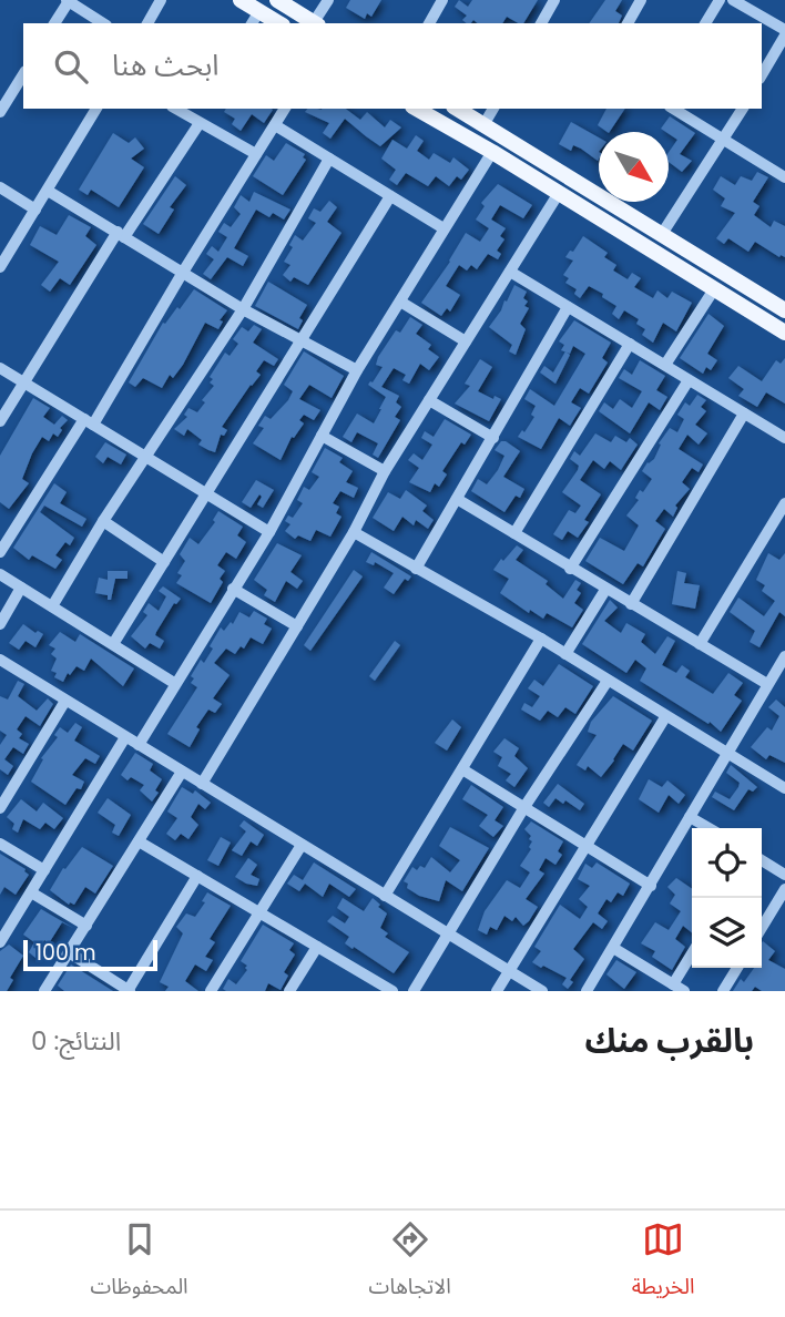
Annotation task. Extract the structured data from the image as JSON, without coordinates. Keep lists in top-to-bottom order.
{
  "scale_bar": "100 m",
  "north": "bottom right",
  "page": {
    "search": "ابحث هنا",
    "scale": "100 m",
    "heading": ["بالقرب منك", "النتائج: 0"],
    "nav": ["الخريطة", "الاتجاهات", "المحفوظات"]
  }
}
